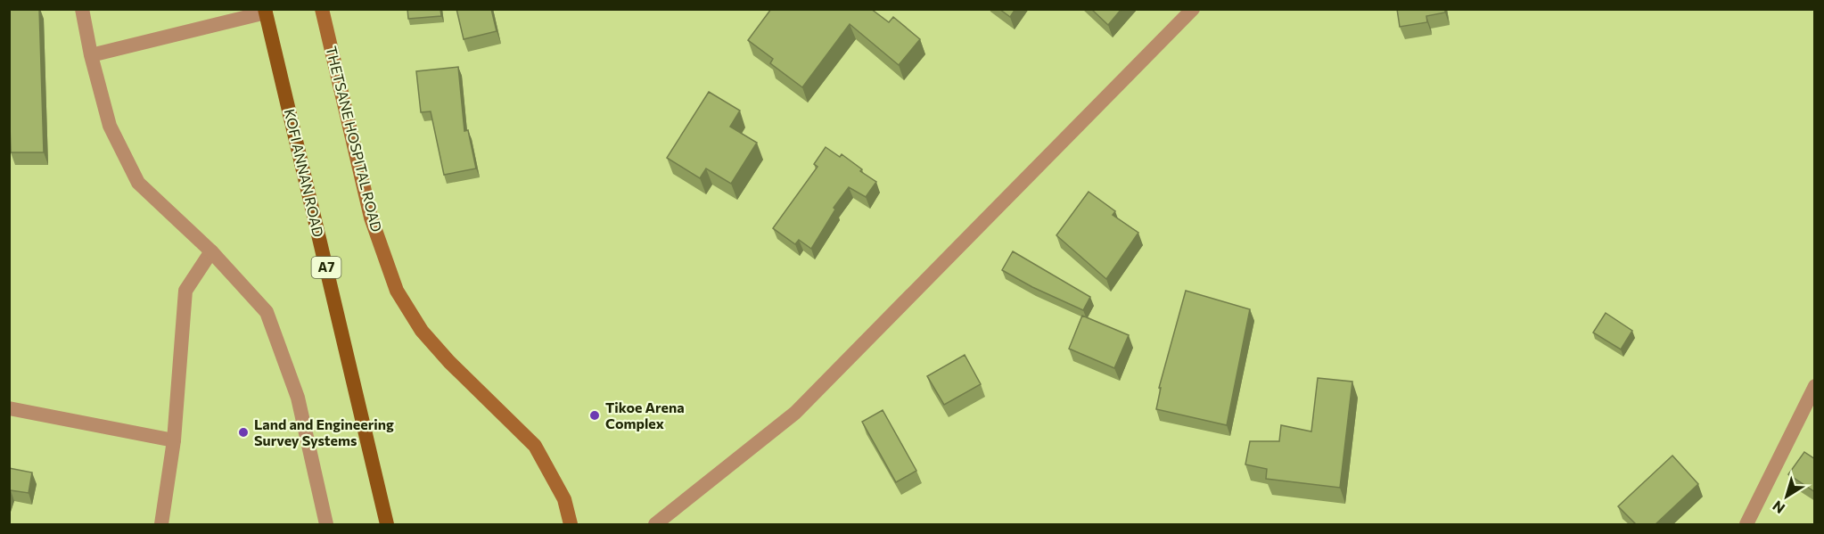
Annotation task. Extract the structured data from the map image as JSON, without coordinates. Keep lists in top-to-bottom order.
{
  "streets": {
    "main road": ["THETSANE HOSPITAL ROAD", "KOFI ANNAN ROAD", "A7"]
  },
  "places": ["Tikoe Arena Complex", "Land and Engineering Survey Systems"],
  "north": "bottom left"
}
